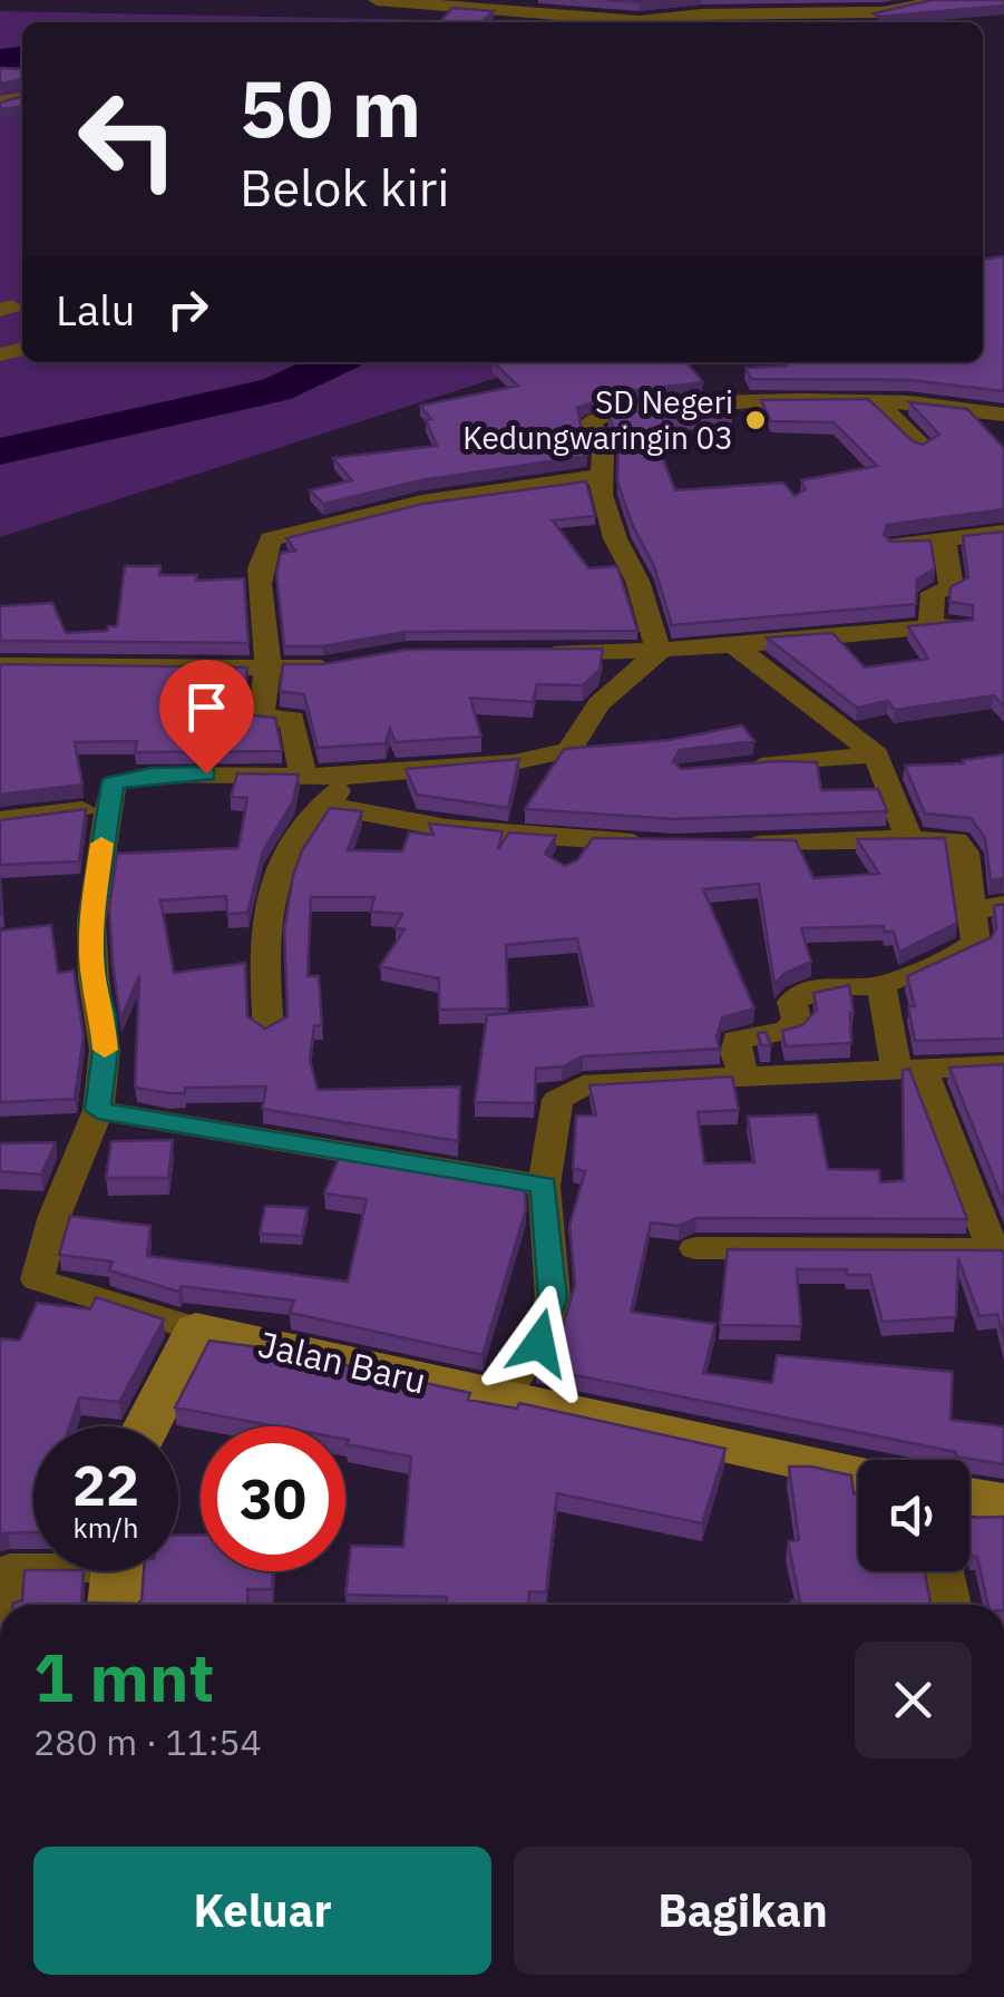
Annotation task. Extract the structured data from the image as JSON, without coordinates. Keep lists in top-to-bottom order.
{
  "streets": {
    "street": ["Jalan Baru"]
  },
  "places": ["SD Negeri Kedungwaringin 03"],
  "page": {
    "turn": ["50 m", "Belok kiri"],
    "then": "Lalu",
    "speed": "22 km/h",
    "limit": "30",
    "heading": ["1 mnt", "280 m · 11:54"],
    "buttons": ["Keluar", "Bagikan"]
  }
}
